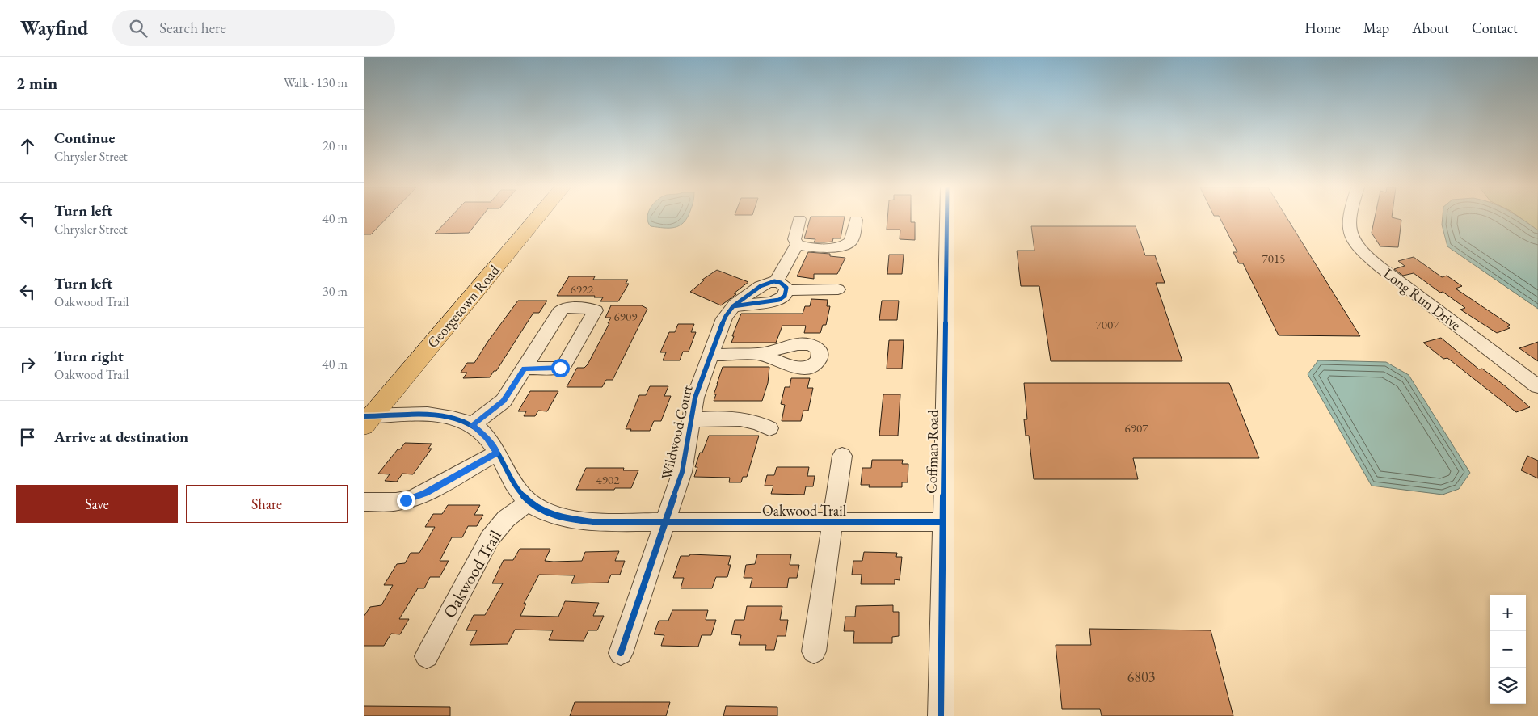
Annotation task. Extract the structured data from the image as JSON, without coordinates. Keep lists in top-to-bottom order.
{
  "streets": {
    "main road": ["Georgetown Road"],
    "street": [
      "Long Run Drive",
      "Wildwood Court",
      "Coffman Road",
      "Oakwood Trail"
    ]
  },
  "crossings": [
    ["Georgetown Road", "Oakwood Trail"],
    ["Wildwood Court", "Oakwood Trail"],
    ["Coffman Road", "Oakwood Trail"]
  ],
  "house_numbers": [
    "7015",
    "6922",
    "6909",
    "7007",
    "6907",
    "4902",
    "6803"
  ],
  "page": {
    "header": "Wayfind",
    "search": "Search here",
    "nav": [
      "Home",
      "Map",
      "About",
      "Contact"
    ],
    "heading": ["2 min", "Walk · 130 m"],
    "list": [
      ["Continue", "Chrysler Street", "20 m"],
      ["Turn left", "Chrysler Street", "40 m"],
      ["Turn left", "Oakwood Trail", "30 m"],
      ["Turn right", "Oakwood Trail", "40 m"],
      "Arrive at destination"
    ],
    "buttons": ["Save", "Share"],
    "map_buttons": ["+", "−"]
  }
}
